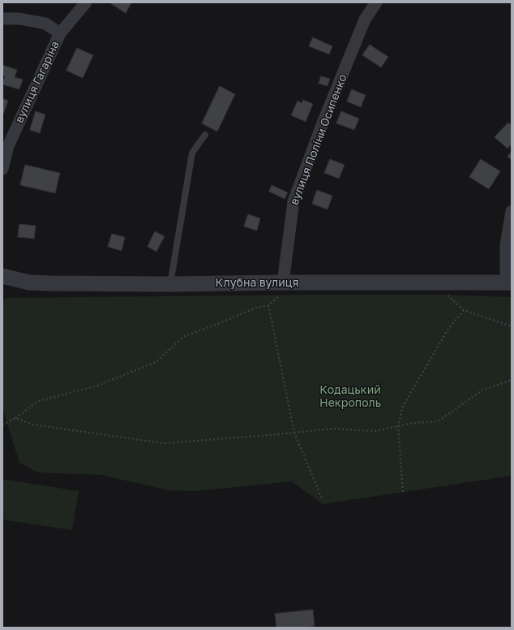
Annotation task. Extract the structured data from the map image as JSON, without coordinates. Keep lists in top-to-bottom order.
{
  "streets": {
    "street": ["вулиця Гагаріна", "вулиця Поліни Осипенко", "Клубна вулиця"]
  },
  "crossings": [
    ["вулиця Поліни Осипенко", "Клубна вулиця"]
  ],
  "parks": ["Кодацький Некрополь"]
}
